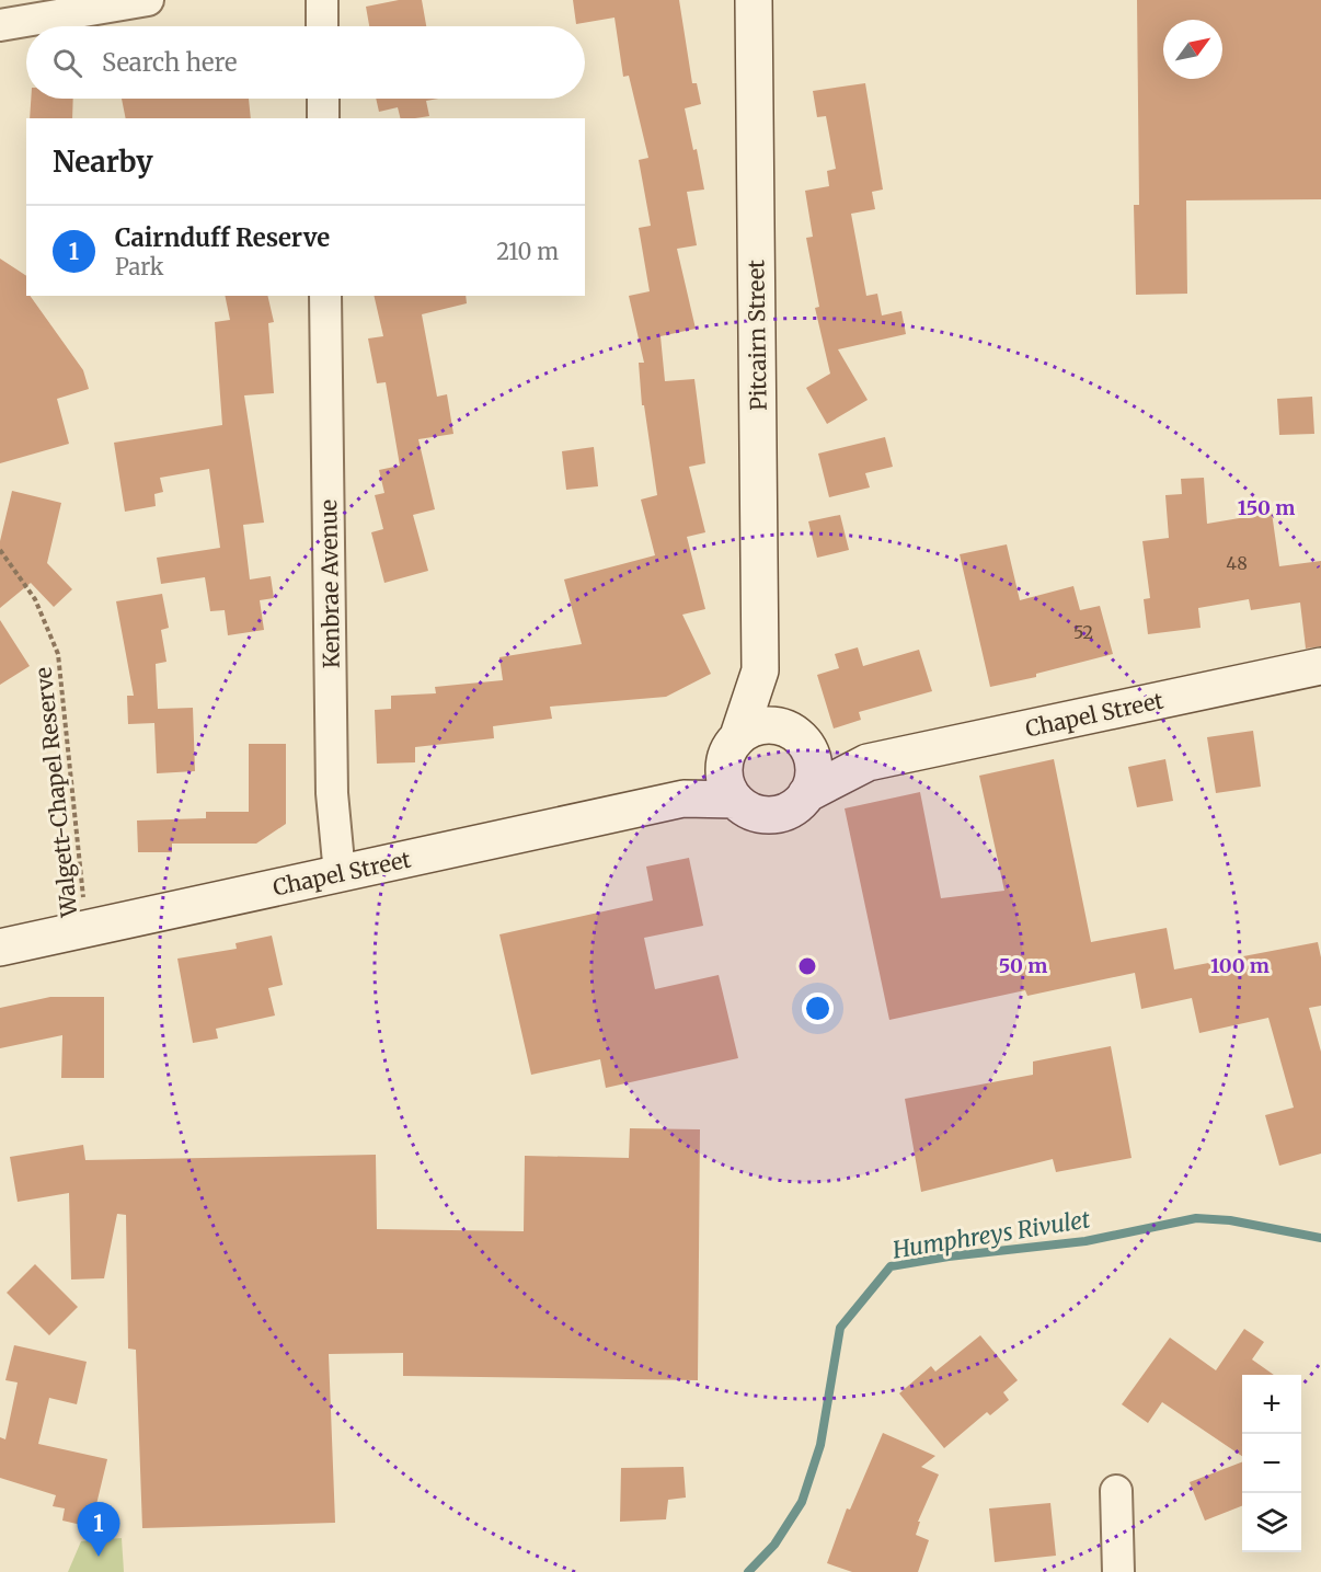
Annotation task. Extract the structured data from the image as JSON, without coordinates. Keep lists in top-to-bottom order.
{
  "streets": {
    "street": ["Pitcairn Street", "Kenbrae Avenue", "Chapel Street"],
    "path": ["Walgett-Chapel Reserve"]
  },
  "crossings": [
    ["Pitcairn Street", "Chapel Street"],
    ["Kenbrae Avenue", "Chapel Street"],
    ["Chapel Street", "Walgett-Chapel Reserve"]
  ],
  "water": ["Humphreys Rivulet"],
  "house_numbers": ["48", "52"],
  "north": "top right",
  "page": {
    "search": "Search here",
    "heading": "Nearby",
    "list": [
      {
        "mark": "1",
        "name": "Cairnduff Reserve",
        "note": "Park",
        "value": "210 m"
      }
    ],
    "map_buttons": ["+", "−"],
    "pins": "1"
  },
  "rings": ["150 m", "50 m", "100 m"]
}
